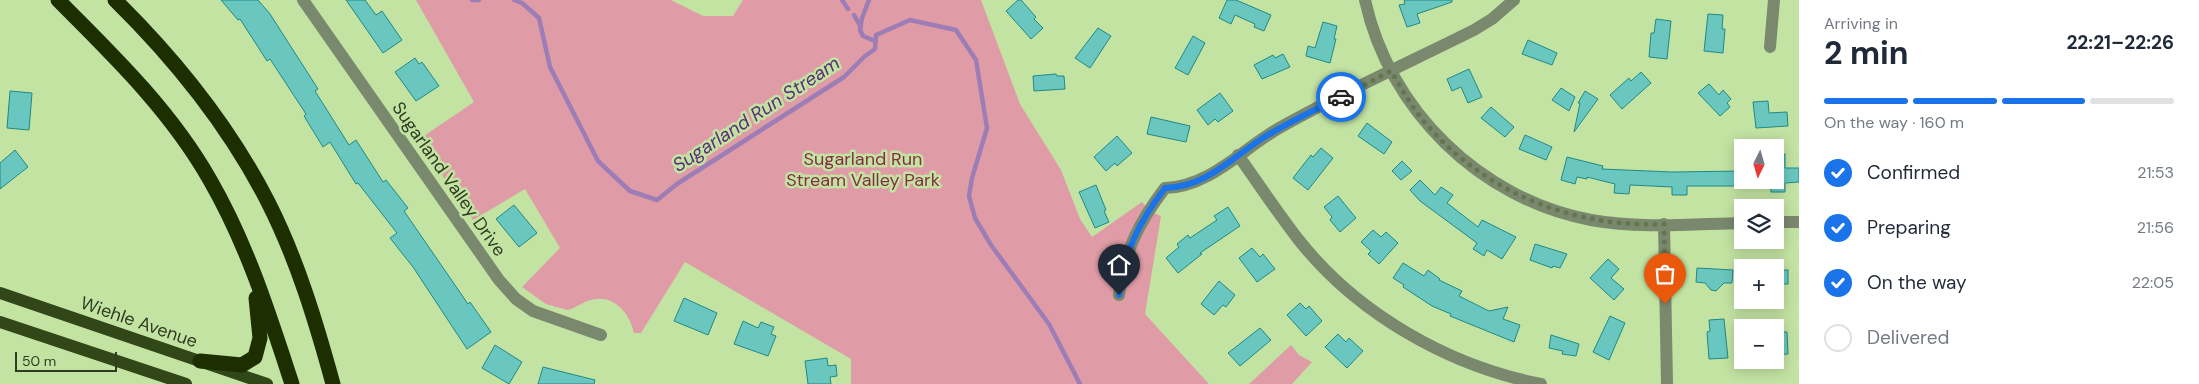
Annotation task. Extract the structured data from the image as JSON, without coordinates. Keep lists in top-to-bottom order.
{
  "streets": {
    "main road": ["Wiehle Avenue"],
    "street": ["Sugarland Valley Drive"]
  },
  "water": ["Sugarland Run Stream"],
  "parks": ["Sugarland Run Stream Valley Park"],
  "scale_bar": "50 m",
  "north": "bottom",
  "page": {
    "heading": ["2 min", "Arriving in", "22:21–22:26"],
    "bar": "On the way · 160 m",
    "map_buttons": ["+", "−"],
    "list": [
      ["Confirmed", "21:53"],
      ["Preparing", "21:56"],
      ["On the way", "22:05"],
      "Delivered"
    ],
    "scale": "50 m"
  }
}
